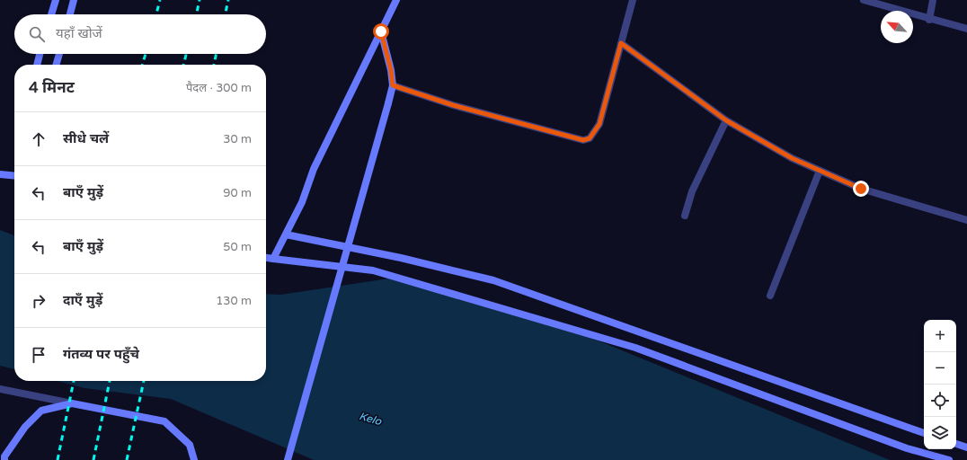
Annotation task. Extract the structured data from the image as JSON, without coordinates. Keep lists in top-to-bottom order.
{
  "water": ["Kelo"],
  "north": "top left",
  "page": {
    "search": "यहाँ खोजें",
    "heading": ["4 मिनट", "पैदल · 300 m"],
    "list": [
      ["सीधे चलें", "30 m"],
      ["बाएँ मुड़ें", "90 m"],
      ["बाएँ मुड़ें", "50 m"],
      ["दाएँ मुड़ें", "130 m"],
      "गंतव्य पर पहुँचे"
    ],
    "map_buttons": ["+", "−"]
  }
}
